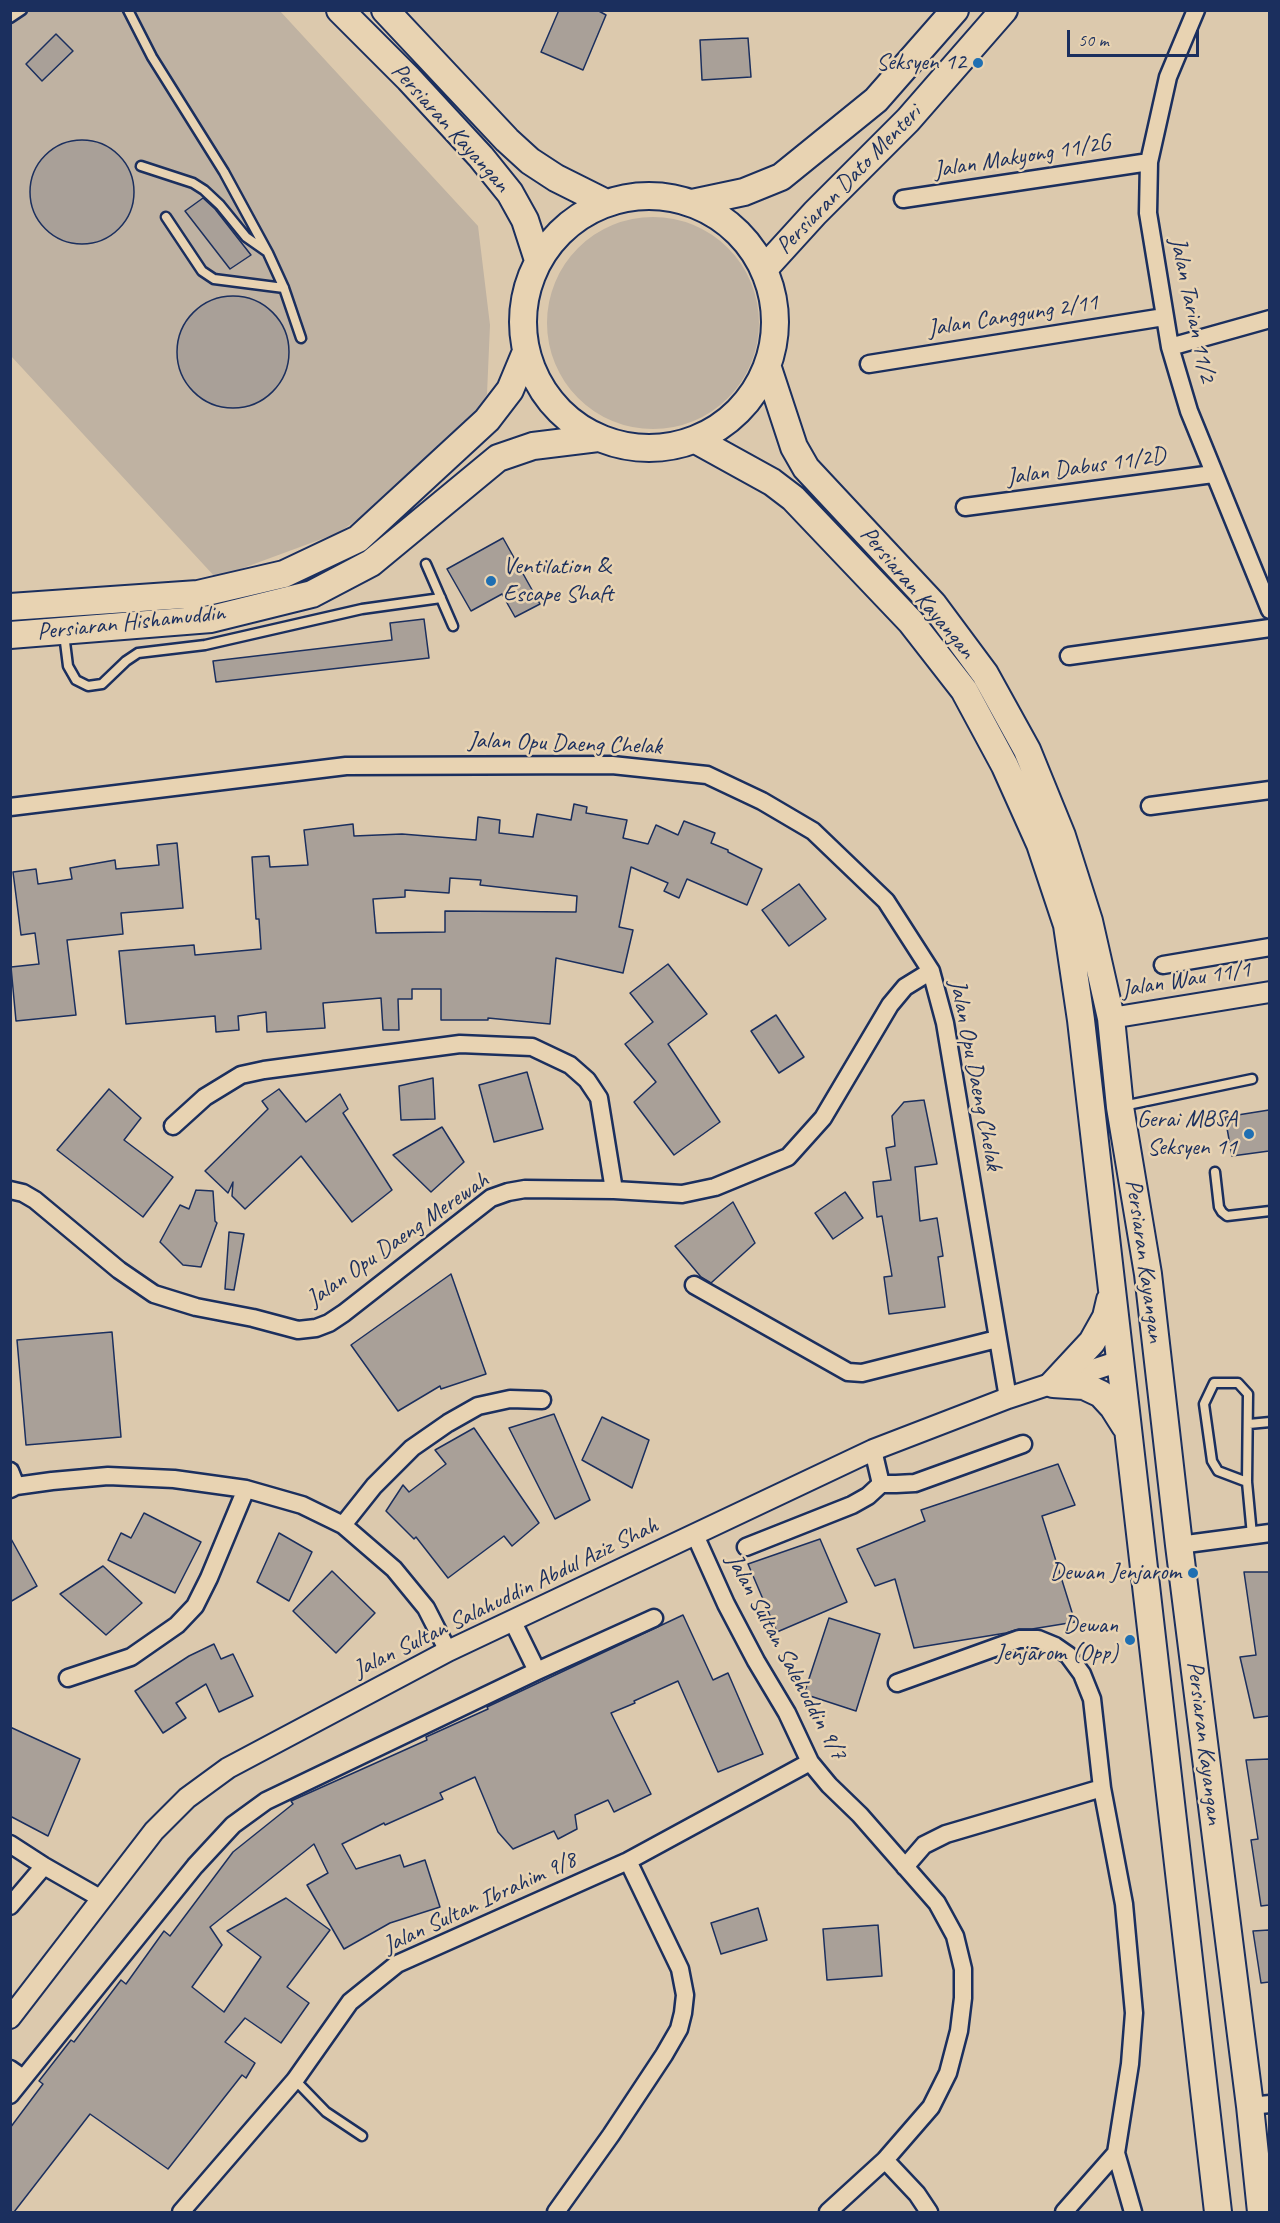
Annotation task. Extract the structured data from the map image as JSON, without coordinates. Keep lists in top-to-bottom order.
{
  "streets": {
    "main road": ["Persiaran Kayangan", "Persiaran Dato Menteri", "Persiaran Hishamuddin"],
    "street": [
      "Jalan Makyong 11/2G",
      "Jalan Tarian 11/2",
      "Jalan Canggung 2/11",
      "Jalan Dabus 11/2D",
      "Jalan Opu Daeng Chelak",
      "Jalan Wau 11/1",
      "Jalan Opu Daeng Merewah",
      "Jalan Sultan Salahuddin Abdul Aziz Shah",
      "Jalan Sultan Salehuddin 9/7",
      "Jalan Sultan Ibrahim 9/8"
    ]
  },
  "crossings": [
    ["Persiaran Kayangan", "Jalan Wau 11/1"],
    ["Persiaran Kayangan", "Jalan Sultan Salahuddin Abdul Aziz Shah"],
    ["Jalan Makyong 11/2G", "Jalan Tarian 11/2"],
    ["Jalan Tarian 11/2", "Jalan Canggung 2/11"],
    ["Jalan Tarian 11/2", "Jalan Dabus 11/2D"],
    ["Jalan Opu Daeng Chelak", "Jalan Opu Daeng Merewah"],
    ["Jalan Opu Daeng Chelak", "Jalan Sultan Salahuddin Abdul Aziz Shah"],
    ["Jalan Sultan Salahuddin Abdul Aziz Shah", "Jalan Sultan Salehuddin 9/7"],
    ["Jalan Sultan Salehuddin 9/7", "Jalan Sultan Ibrahim 9/8"]
  ],
  "places": [
    "Seksyen 12",
    "Ventilation & Escape Shaft",
    "Gerai MBSA Seksyen 11",
    "Dewan Jenjarom",
    "Dewan Jenjarom (Opp)"
  ],
  "scale_bar": "50 m"
}
